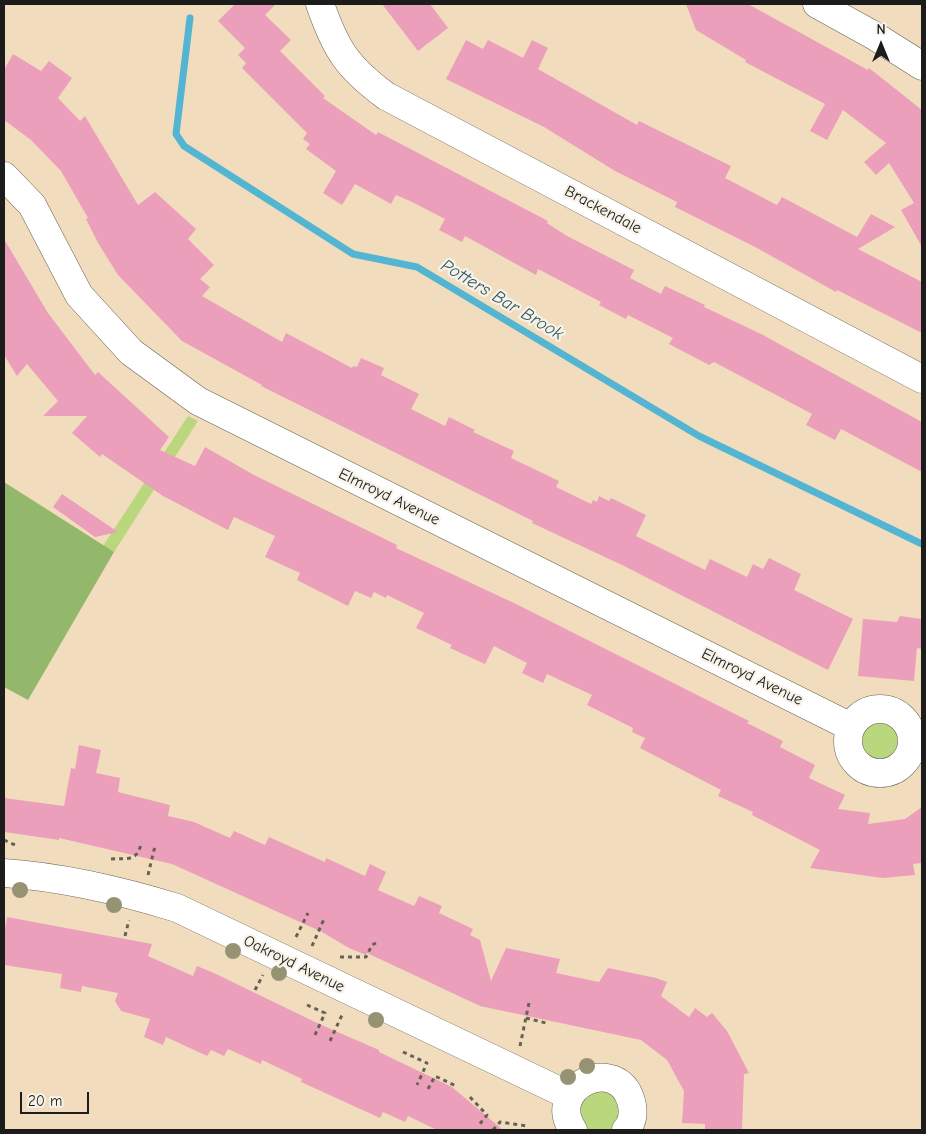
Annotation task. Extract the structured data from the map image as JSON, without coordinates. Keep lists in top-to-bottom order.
{
  "streets": {
    "street": ["Brackendale", "Elmroyd Avenue", "Oakroyd Avenue"]
  },
  "water": ["Potters Bar Brook"],
  "scale_bar": "20 m",
  "north": "top"
}
